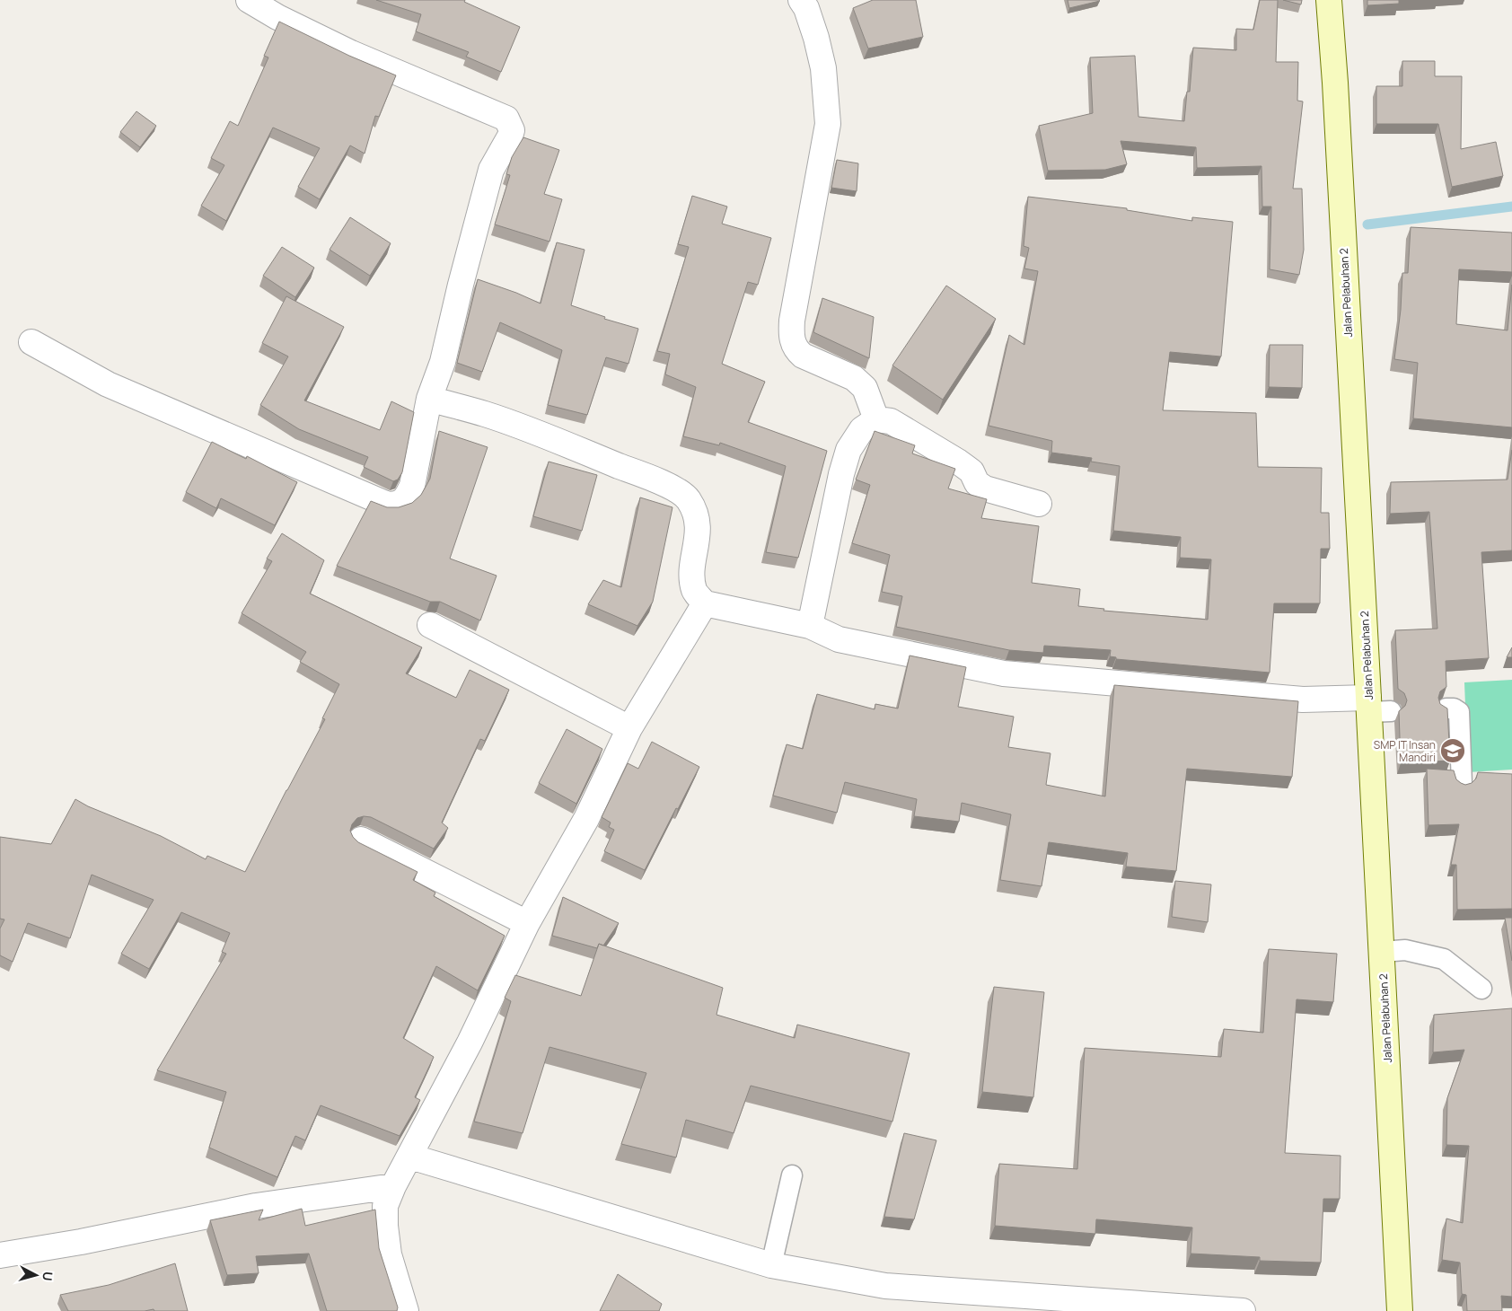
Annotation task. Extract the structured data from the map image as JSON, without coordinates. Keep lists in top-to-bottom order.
{
  "streets": {
    "main road": ["Jalan Pelabuhan 2"]
  },
  "places": {
    "school or university": ["SMP IT Insan Mandiri"]
  },
  "north": "right"
}
